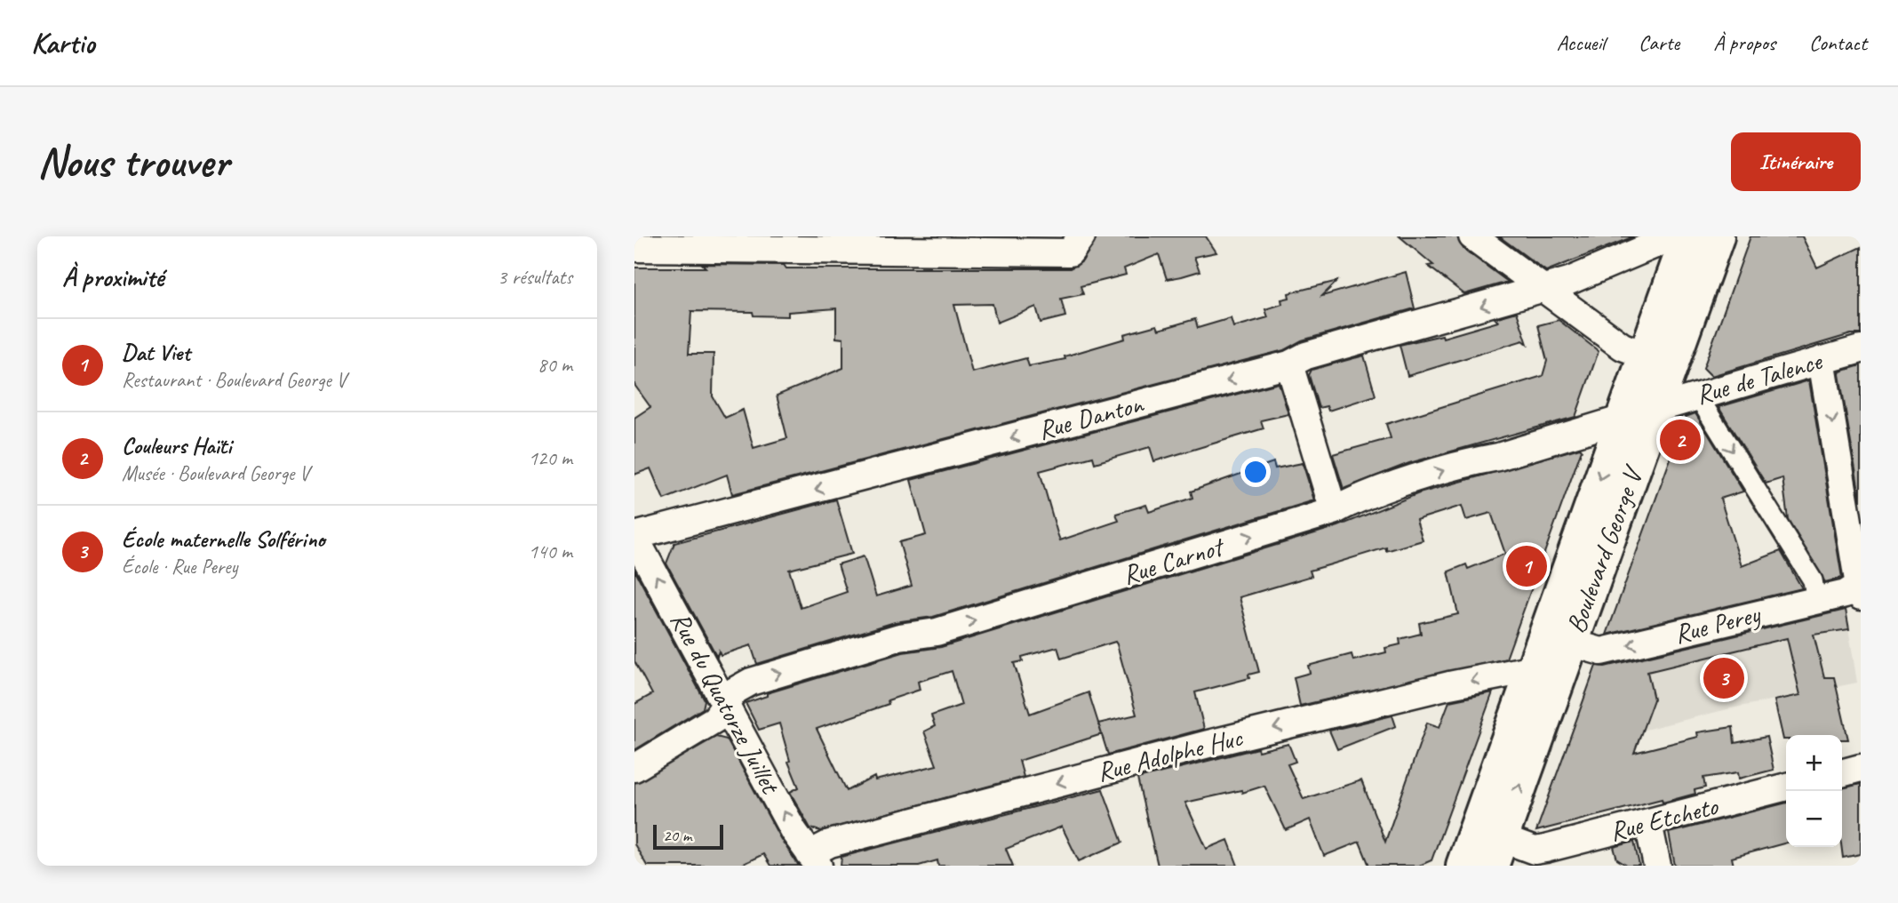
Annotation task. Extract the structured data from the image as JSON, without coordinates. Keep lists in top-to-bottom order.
{
  "streets": {
    "main road": ["Boulevard George V"],
    "street": [
      "Rue de Talence",
      "Rue Danton",
      "Rue Carnot",
      "Rue Perey",
      "Rue du Quatorze Juillet",
      "Rue Adolphe Huc",
      "Rue Etcheto"
    ]
  },
  "crossings": [
    ["Rue de Talence", "Boulevard George V"],
    ["Rue de Talence", "Rue Carnot"],
    ["Rue Danton", "Rue du Quatorze Juillet"],
    ["Boulevard George V", "Rue Carnot"],
    ["Boulevard George V", "Rue Perey"],
    ["Boulevard George V", "Rue Adolphe Huc"],
    ["Boulevard George V", "Rue Etcheto"],
    ["Rue Carnot", "Rue du Quatorze Juillet"],
    ["Rue du Quatorze Juillet", "Rue Adolphe Huc"]
  ],
  "one_way": [
    "Rue Carnot",
    "Rue Perey",
    "Rue du Quatorze Juillet",
    "Rue Adolphe Huc"
  ],
  "scale_bar": "20 m",
  "page": {
    "header": "Kartio",
    "nav": [
      "Accueil",
      "Carte",
      "À propos",
      "Contact"
    ],
    "buttons": "Itinéraire",
    "title": "Nous trouver",
    "heading": ["À proximité", "3 résultats"],
    "list": [
      {
        "mark": "1",
        "name": "Dat Viet",
        "note": "Restaurant · Boulevard George V",
        "value": "80 m"
      },
      {
        "mark": "2",
        "name": "Couleurs Haïti",
        "note": "Musée · Boulevard George V",
        "value": "120 m"
      },
      {
        "mark": "3",
        "name": "École maternelle Solférino",
        "note": "École · Rue Perey",
        "value": "140 m"
      }
    ],
    "pins": ["2", "1", "3"],
    "map_buttons": ["+", "−"],
    "scale": "20 m"
  }
}
